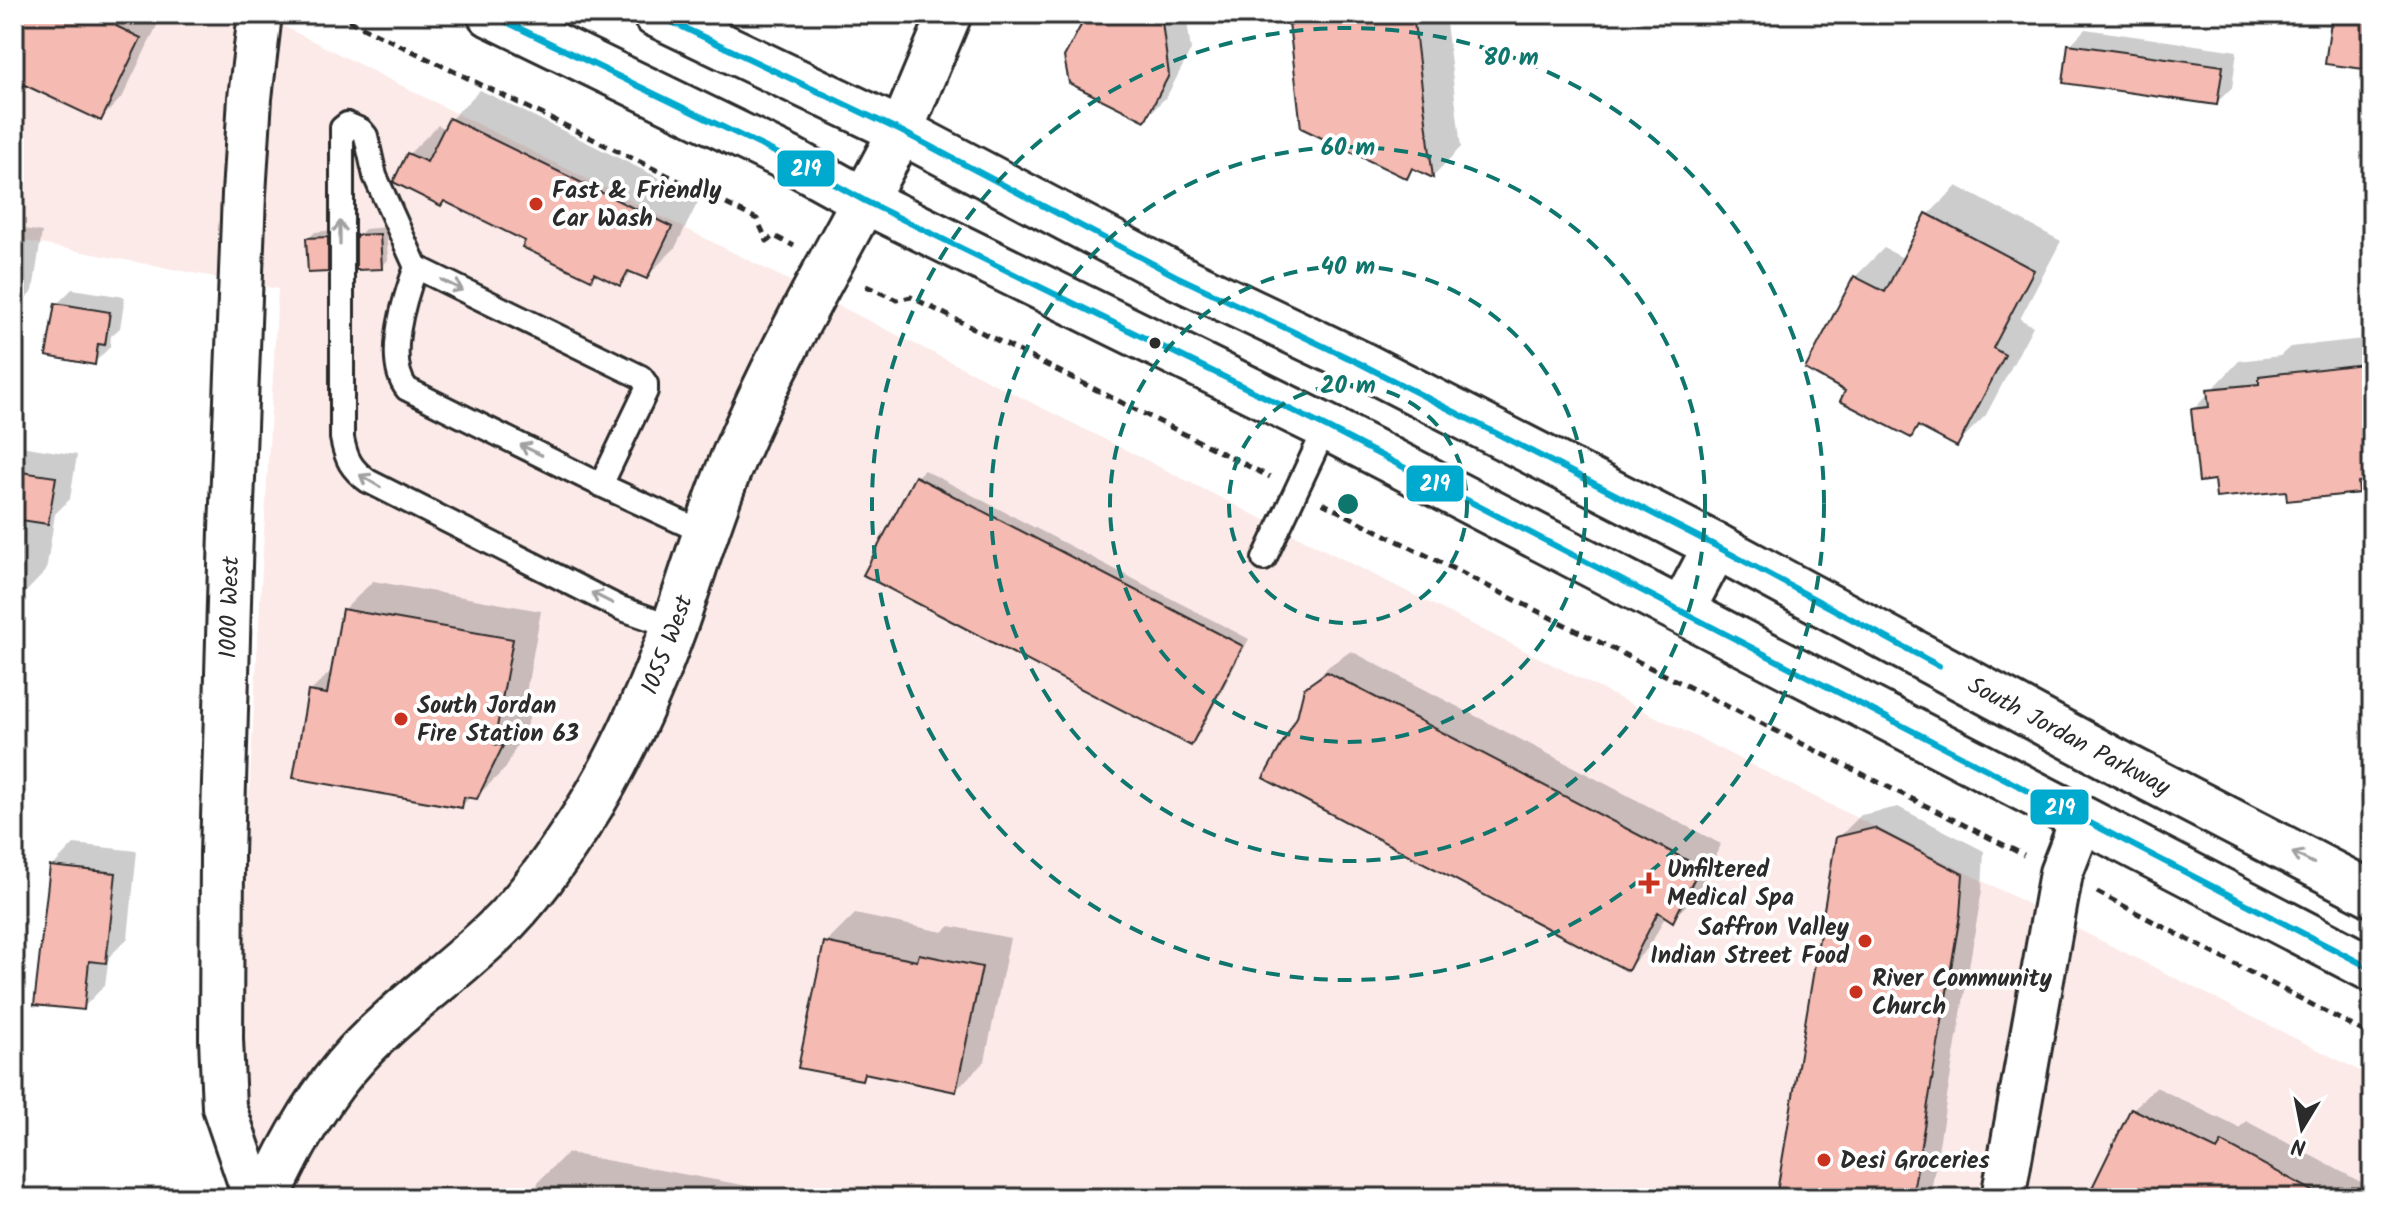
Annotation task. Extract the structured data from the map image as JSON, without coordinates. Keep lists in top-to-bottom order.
{
  "streets": {
    "main road": ["1055 West", "South Jordan Parkway"],
    "street": ["1000 West"]
  },
  "crossings": [
    ["1055 West", "South Jordan Parkway"]
  ],
  "places": {
    "other": [
      "Fast & Friendly Car Wash",
      "South Jordan Fire Station 63",
      "Saffron Valley Indian Street Food",
      "River Community Church",
      "Desi Groceries"
    ],
    "health": ["Unfiltered Medical Spa"]
  },
  "lines": ["transit line 219"],
  "north": "bottom",
  "rings": [
    "80 m",
    "60 m",
    "40 m",
    "20 m"
  ]
}
